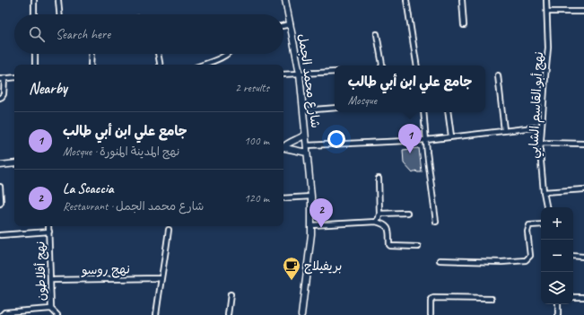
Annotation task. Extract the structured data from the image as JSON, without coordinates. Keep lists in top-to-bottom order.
{
  "streets": {
    "street": [
      "شارع محمد الجمل",
      "نهج أبو القاسم الشابي",
      "نهج روسو",
      "نهج أفلاطون"
    ]
  },
  "crossings": [
    ["نهج روسو", "نهج أفلاطون"]
  ],
  "places": {
    "cafe": ["بريفيلاج"]
  },
  "page": {
    "search": "Search here",
    "heading": ["Nearby", "2 results"],
    "popup": ["جامع علي ابن أبي طالب", "Mosque"],
    "list": [
      {
        "mark": "1",
        "name": "جامع علي ابن أبي طالب",
        "note": "Mosque · نهج المدينة المنورة",
        "value": "100 m"
      },
      {
        "mark": "2",
        "name": "La Scaccia",
        "note": "Restaurant · شارع محمد الجمل",
        "value": "120 m"
      }
    ],
    "pins": ["1", "2"],
    "map_buttons": ["+", "−"]
  }
}
